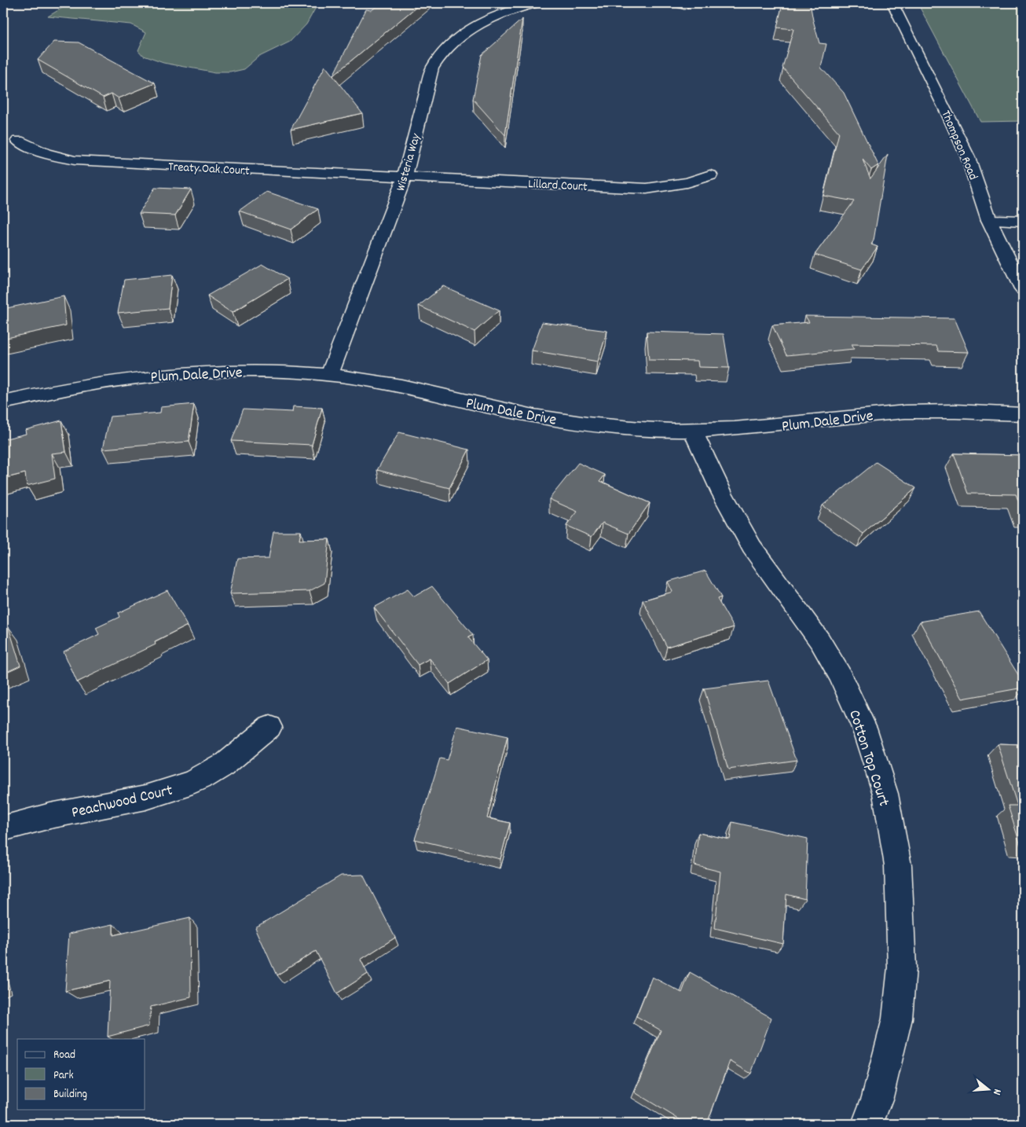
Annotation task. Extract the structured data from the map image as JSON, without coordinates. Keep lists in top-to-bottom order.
{
  "streets": {
    "street": [
      "Thompson Road",
      "Wisteria Way",
      "Treaty Oak Court",
      "Lillard Court",
      "Plum Dale Drive",
      "Cotton Top Court",
      "Peachwood Court"
    ]
  },
  "crossings": [
    ["Wisteria Way", "Treaty Oak Court"],
    ["Wisteria Way", "Lillard Court"],
    ["Wisteria Way", "Plum Dale Drive"],
    ["Treaty Oak Court", "Lillard Court"],
    ["Plum Dale Drive", "Cotton Top Court"]
  ],
  "legend": ["Road", "Park", "Building"],
  "north": "right"
}
